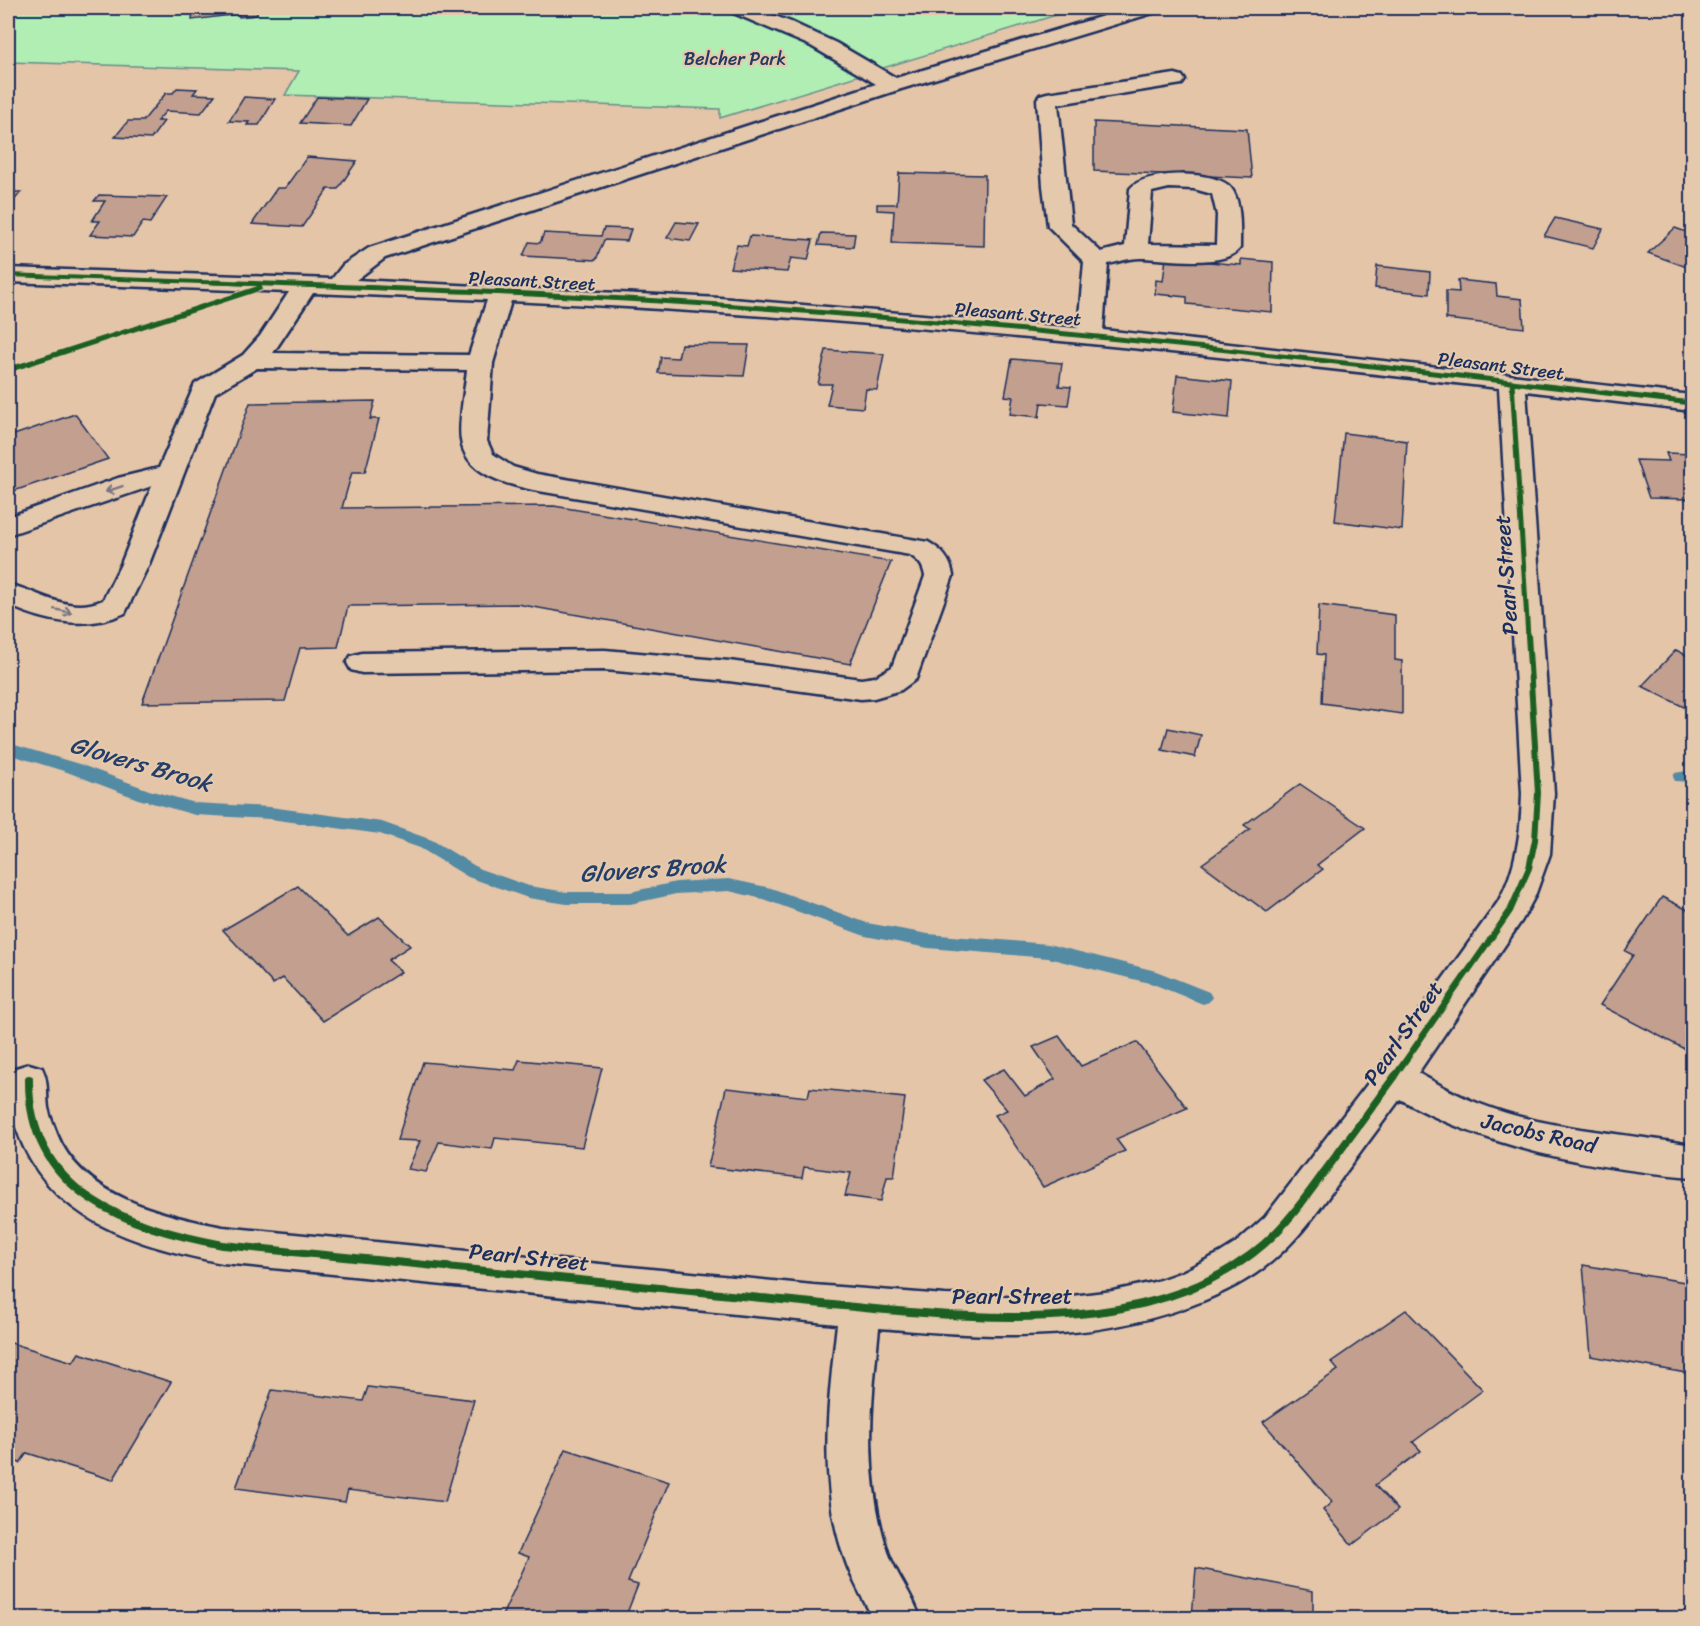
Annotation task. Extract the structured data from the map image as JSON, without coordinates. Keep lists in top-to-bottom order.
{
  "streets": {
    "street": ["Pleasant Street", "Pearl Street", "Jacobs Road"]
  },
  "crossings": [
    ["Pleasant Street", "Pearl Street"],
    ["Pearl Street", "Jacobs Road"]
  ],
  "water": ["Glovers Brook"],
  "parks": ["Belcher Park"]
}
